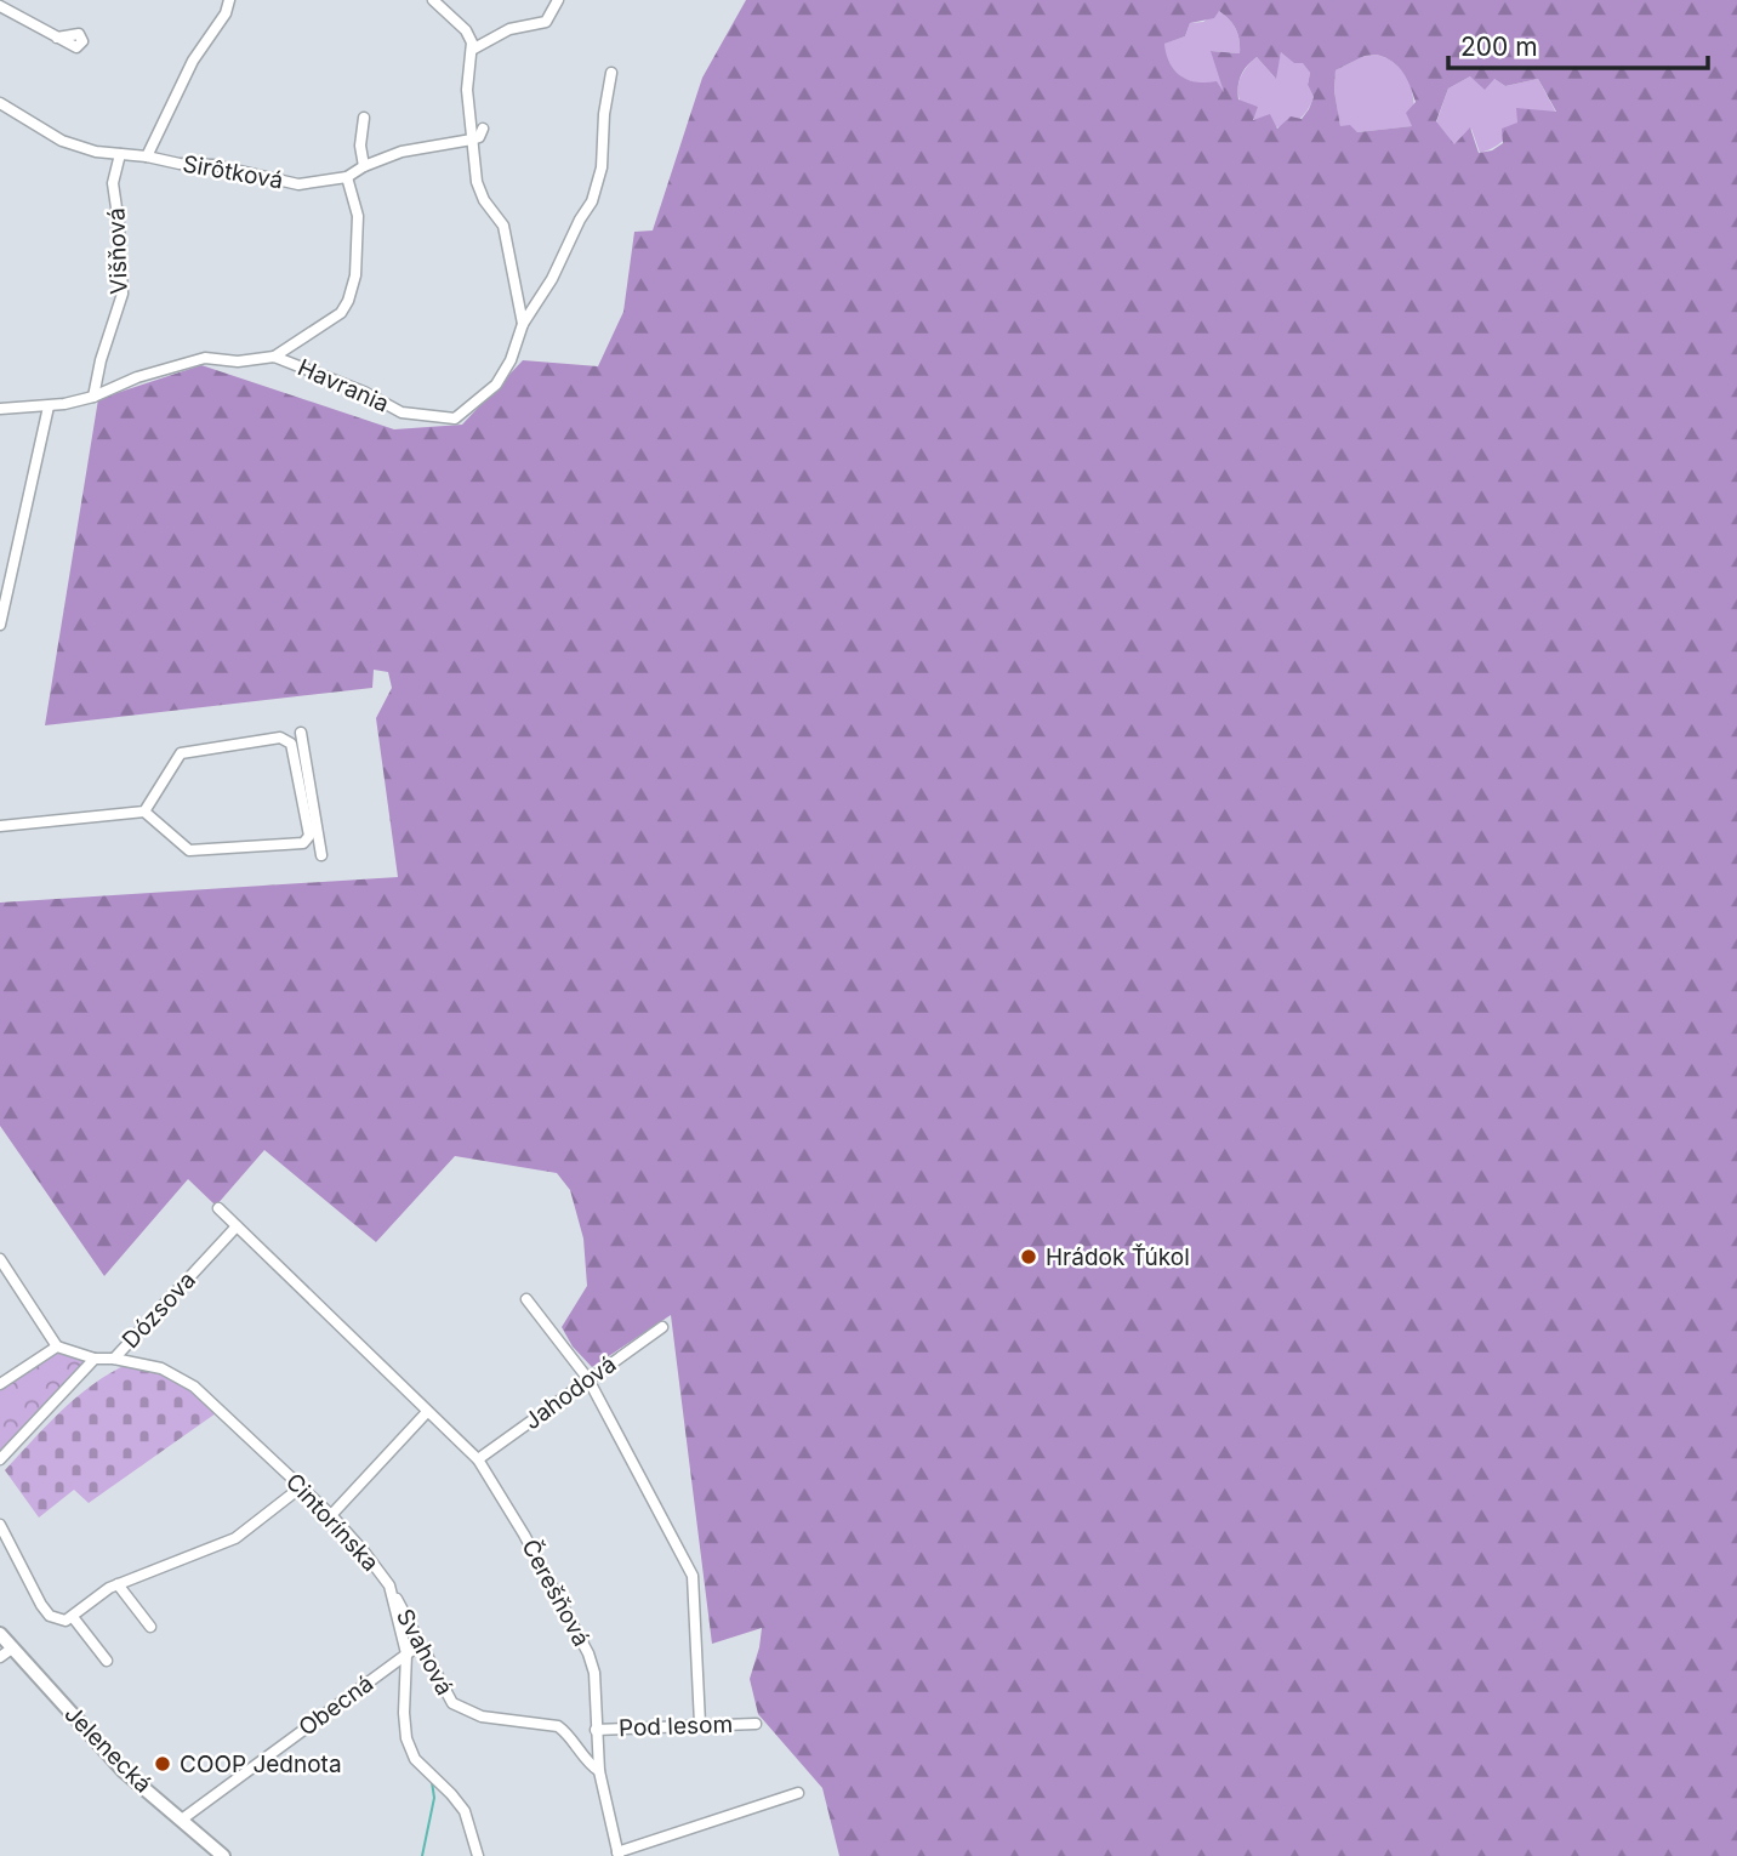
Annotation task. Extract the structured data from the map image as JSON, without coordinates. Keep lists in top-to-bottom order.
{
  "streets": {
    "street": [
      "Sirôtková",
      "Višňová",
      "Havrania",
      "Dózsova",
      "Jahodová",
      "Cintorínska",
      "Čerešňová",
      "Svahová",
      "Obecná",
      "Pod lesom",
      "Jelenecká"
    ]
  },
  "crossings": [
    ["Sirôtková", "Višňová"],
    ["Višňová", "Havrania"],
    ["Dózsova", "Cintorínska"],
    ["Dózsova", "Čerešňová"],
    ["Jahodová", "Čerešňová"],
    ["Cintorínska", "Svahová"],
    ["Cintorínska", "Obecná"],
    ["Čerešňová", "Svahová"],
    ["Čerešňová", "Pod lesom"],
    ["Svahová", "Obecná"],
    ["Obecná", "Jelenecká"]
  ],
  "places": ["Hrádok Ťúkol", "COOP Jednota"],
  "scale_bar": "200 m"
}
